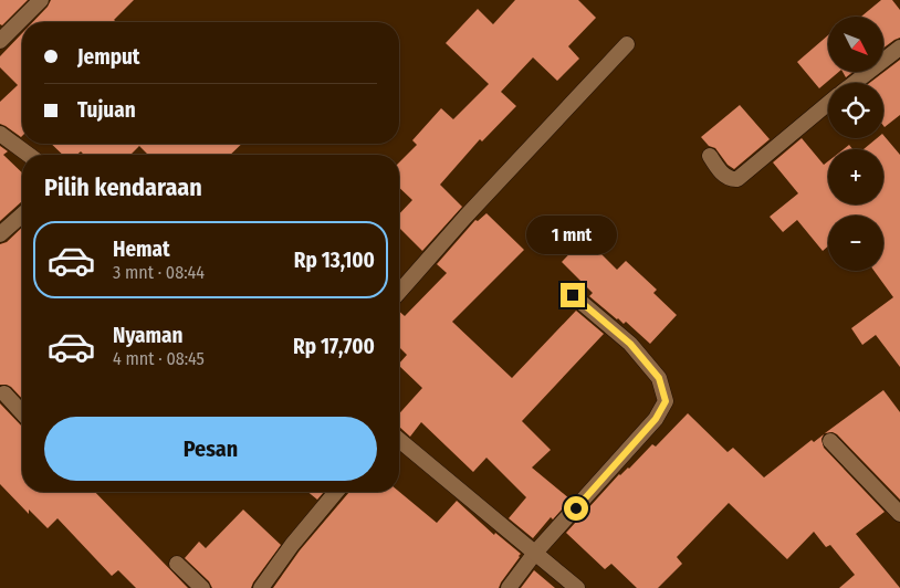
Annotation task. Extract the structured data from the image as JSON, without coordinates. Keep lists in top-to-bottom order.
{
  "north": "bottom right",
  "page": {
    "map_buttons": ["+", "−"],
    "banner": ["Jemput", "Tujuan"],
    "heading": "Pilih kendaraan",
    "bubble": "1 mnt",
    "list": [
      {
        "name": "Hemat",
        "note": "3 mnt · 08:44",
        "value": "Rp 13,100"
      },
      {
        "name": "Nyaman",
        "note": "4 mnt · 08:45",
        "value": "Rp 17,700"
      }
    ],
    "buttons": "Pesan"
  }
}
